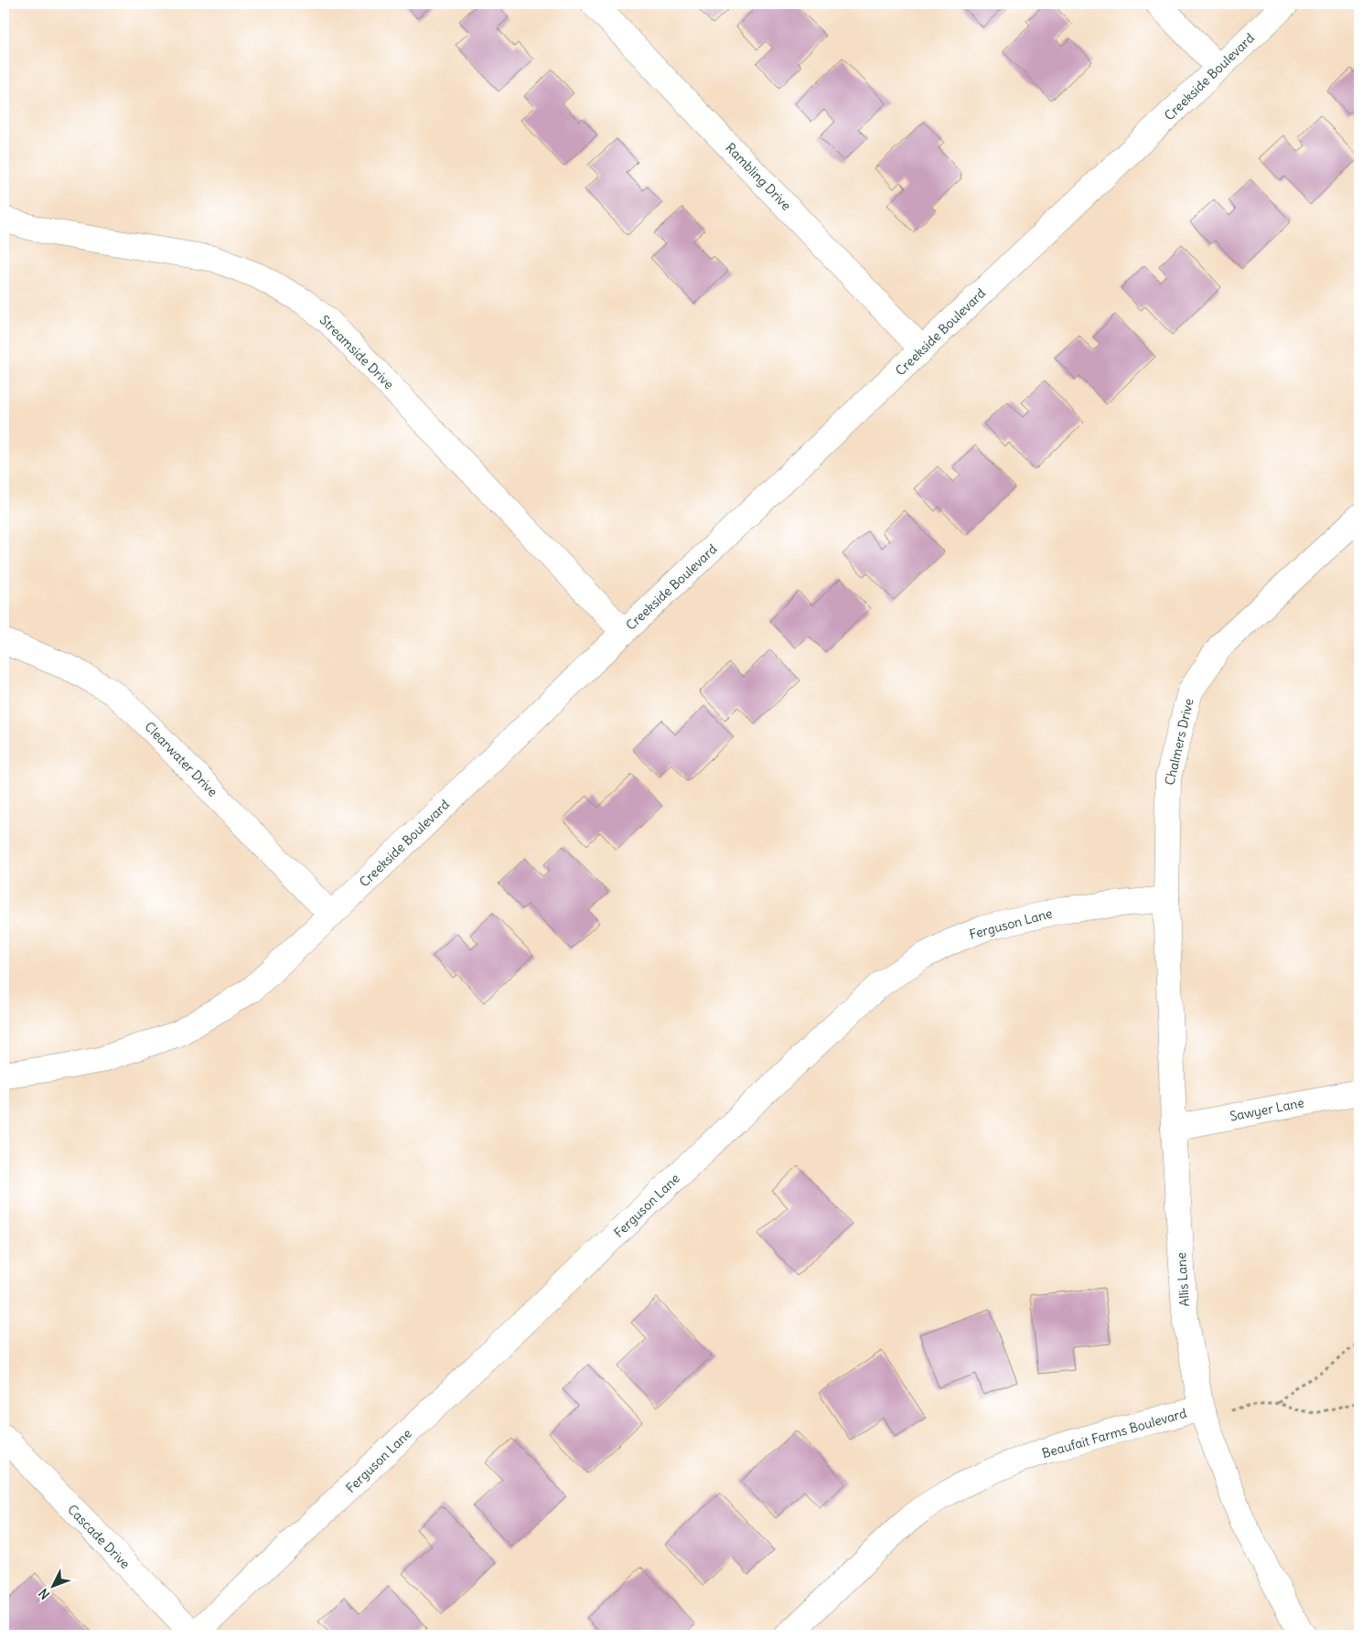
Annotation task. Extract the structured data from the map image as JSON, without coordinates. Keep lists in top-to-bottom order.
{
  "streets": {
    "street": [
      "Creekside Boulevard",
      "Rambling Drive",
      "Streamside Drive",
      "Chalmers Drive",
      "Clearwater Drive",
      "Ferguson Lane",
      "Sawyer Lane",
      "Allis Lane",
      "Beaufait Farms Boulevard",
      "Cascade Drive"
    ]
  },
  "crossings": [
    ["Creekside Boulevard", "Rambling Drive"],
    ["Creekside Boulevard", "Streamside Drive"],
    ["Creekside Boulevard", "Clearwater Drive"],
    ["Chalmers Drive", "Ferguson Lane"],
    ["Chalmers Drive", "Allis Lane"],
    ["Ferguson Lane", "Allis Lane"],
    ["Ferguson Lane", "Cascade Drive"],
    ["Sawyer Lane", "Allis Lane"],
    ["Allis Lane", "Beaufait Farms Boulevard"]
  ],
  "north": "bottom left"
}
